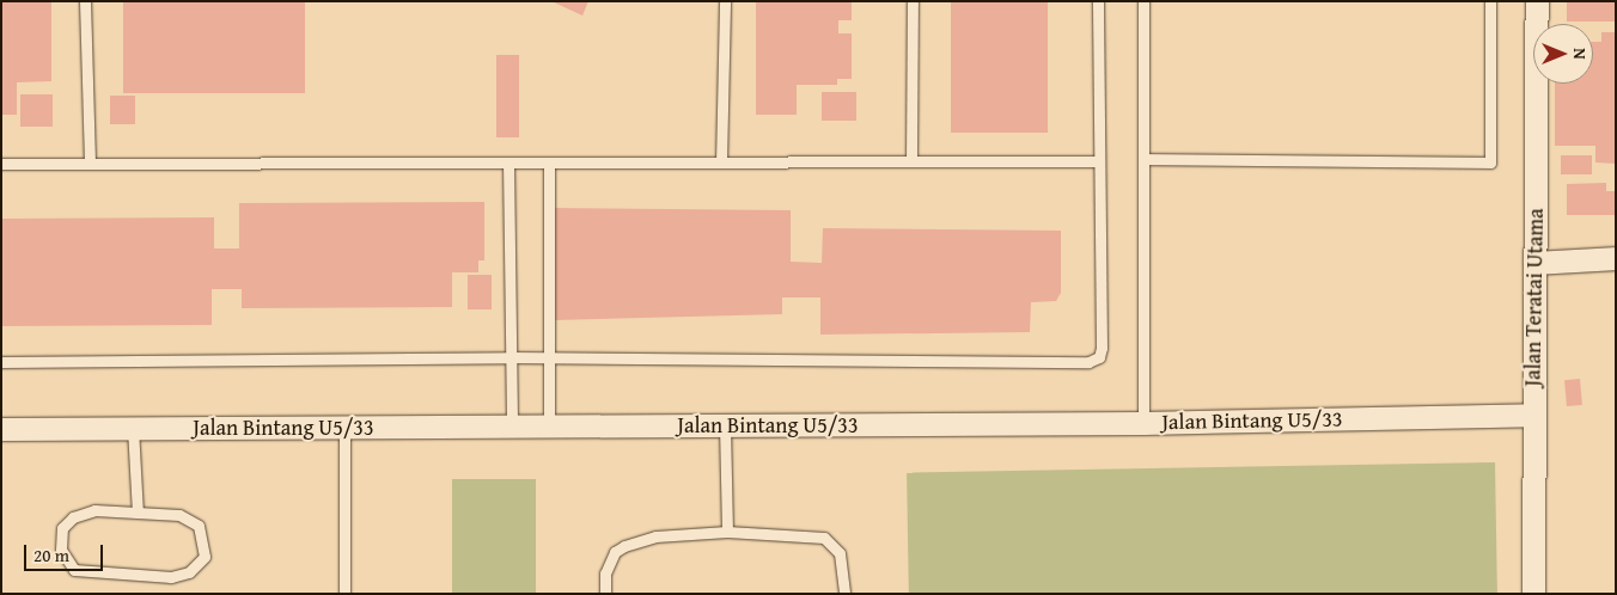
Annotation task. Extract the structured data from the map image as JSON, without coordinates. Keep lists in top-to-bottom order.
{
  "streets": {
    "street": ["Jalan Teratai Utama", "Jalan Bintang U5/33"]
  },
  "crossings": [
    ["Jalan Teratai Utama", "Jalan Bintang U5/33"]
  ],
  "scale_bar": "20 m",
  "north": "right"
}
